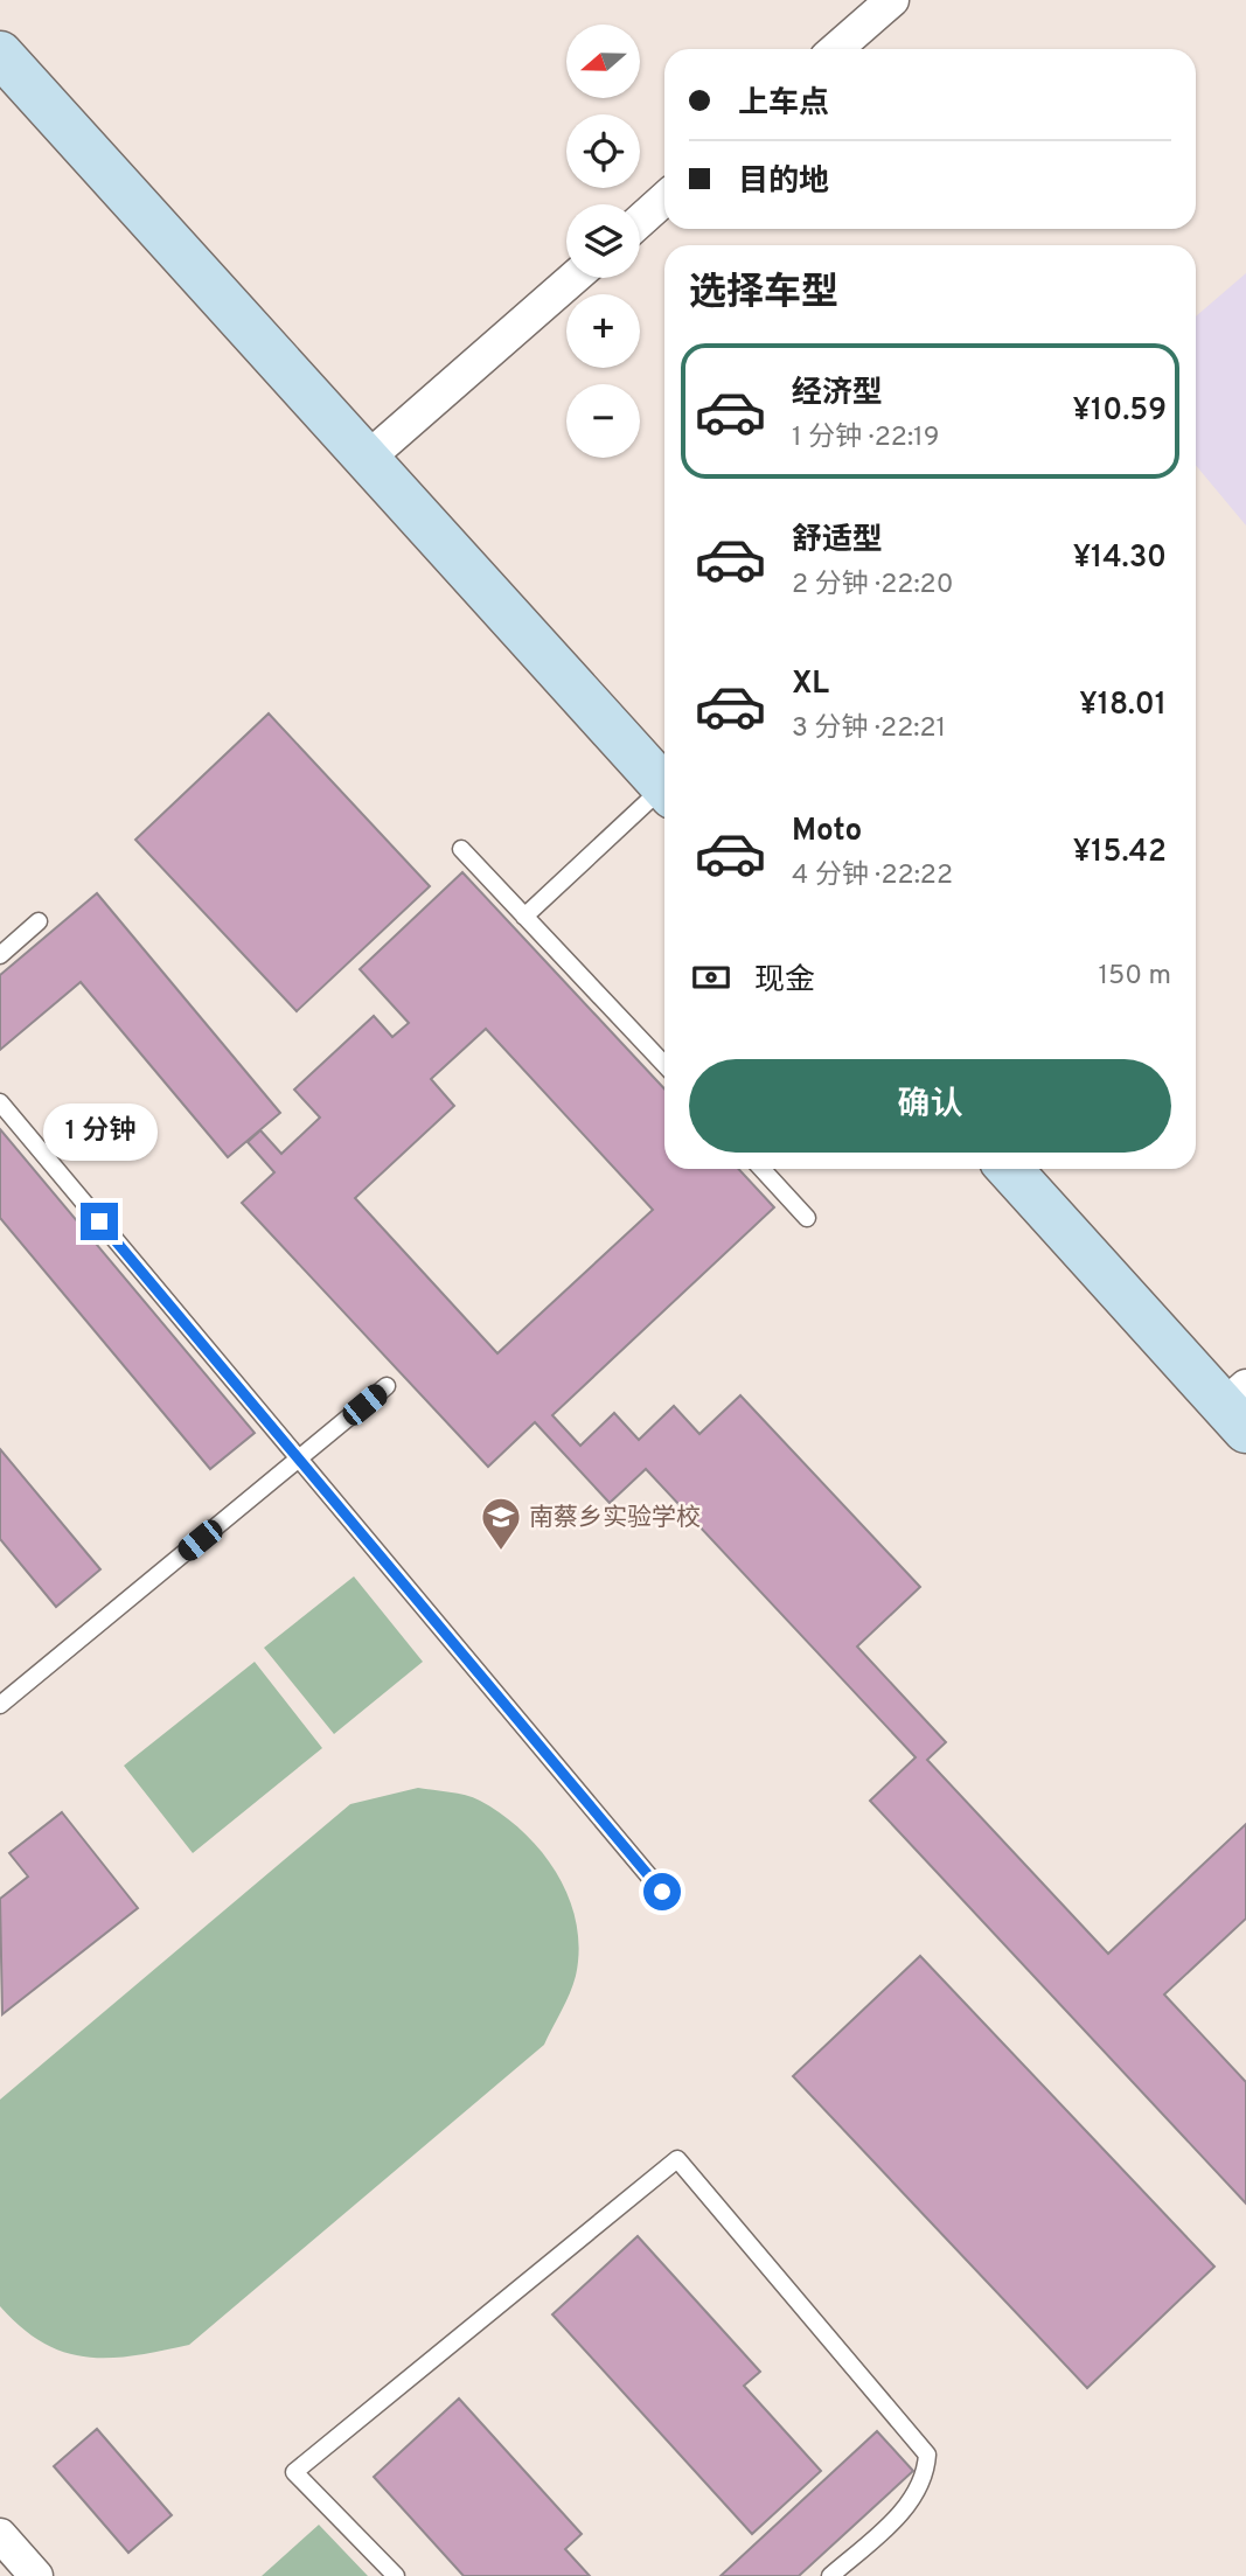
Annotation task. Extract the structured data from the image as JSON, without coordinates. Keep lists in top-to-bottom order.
{
  "places": {
    "school or university": ["南蔡乡实验学校"]
  },
  "north": "left",
  "page": {
    "map_buttons": ["+", "−"],
    "banner": ["上车点", "目的地"],
    "heading": "选择车型",
    "list": [
      {
        "name": "经济型",
        "note": "1 分钟 · 22:19",
        "value": "¥10.59"
      },
      {
        "name": "舒适型",
        "note": "2 分钟 · 22:20",
        "value": "¥14.30"
      },
      {
        "name": "XL",
        "note": "3 分钟 · 22:21",
        "value": "¥18.01"
      },
      {
        "name": "Moto",
        "note": "4 分钟 · 22:22",
        "value": "¥15.42"
      }
    ],
    "pay": ["现金", "150 m"],
    "buttons": "确认",
    "bubble": "1 分钟"
  }
}
